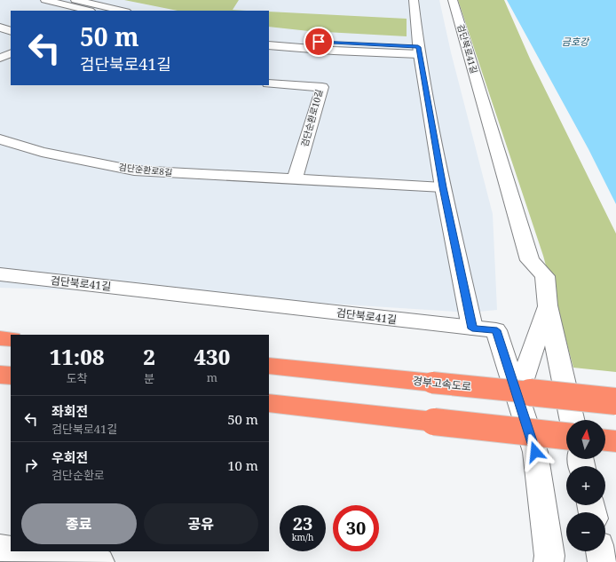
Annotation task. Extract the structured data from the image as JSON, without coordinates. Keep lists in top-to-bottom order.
{
  "streets": {
    "highway": ["경부고속도로"],
    "street": ["검단북로41길", "검단순환로10길", "검단순환로8길"]
  },
  "crossings": [
    ["검단순환로10길", "검단순환로8길"]
  ],
  "water": ["금호강"],
  "north": "top",
  "page": {
    "turn": ["50 m", "검단북로41길"],
    "eta": [
      "11:08",
      "도착",
      "2",
      "분",
      "430",
      "m"
    ],
    "list": [
      {
        "name": "좌회전",
        "note": "검단북로41길",
        "value": "50 m"
      },
      {
        "name": "우회전",
        "note": "검단순환로",
        "value": "10 m"
      }
    ],
    "map_buttons": ["+", "−"],
    "buttons": ["종료", "공유"],
    "speed": "23 km/h",
    "limit": "30"
  }
}
